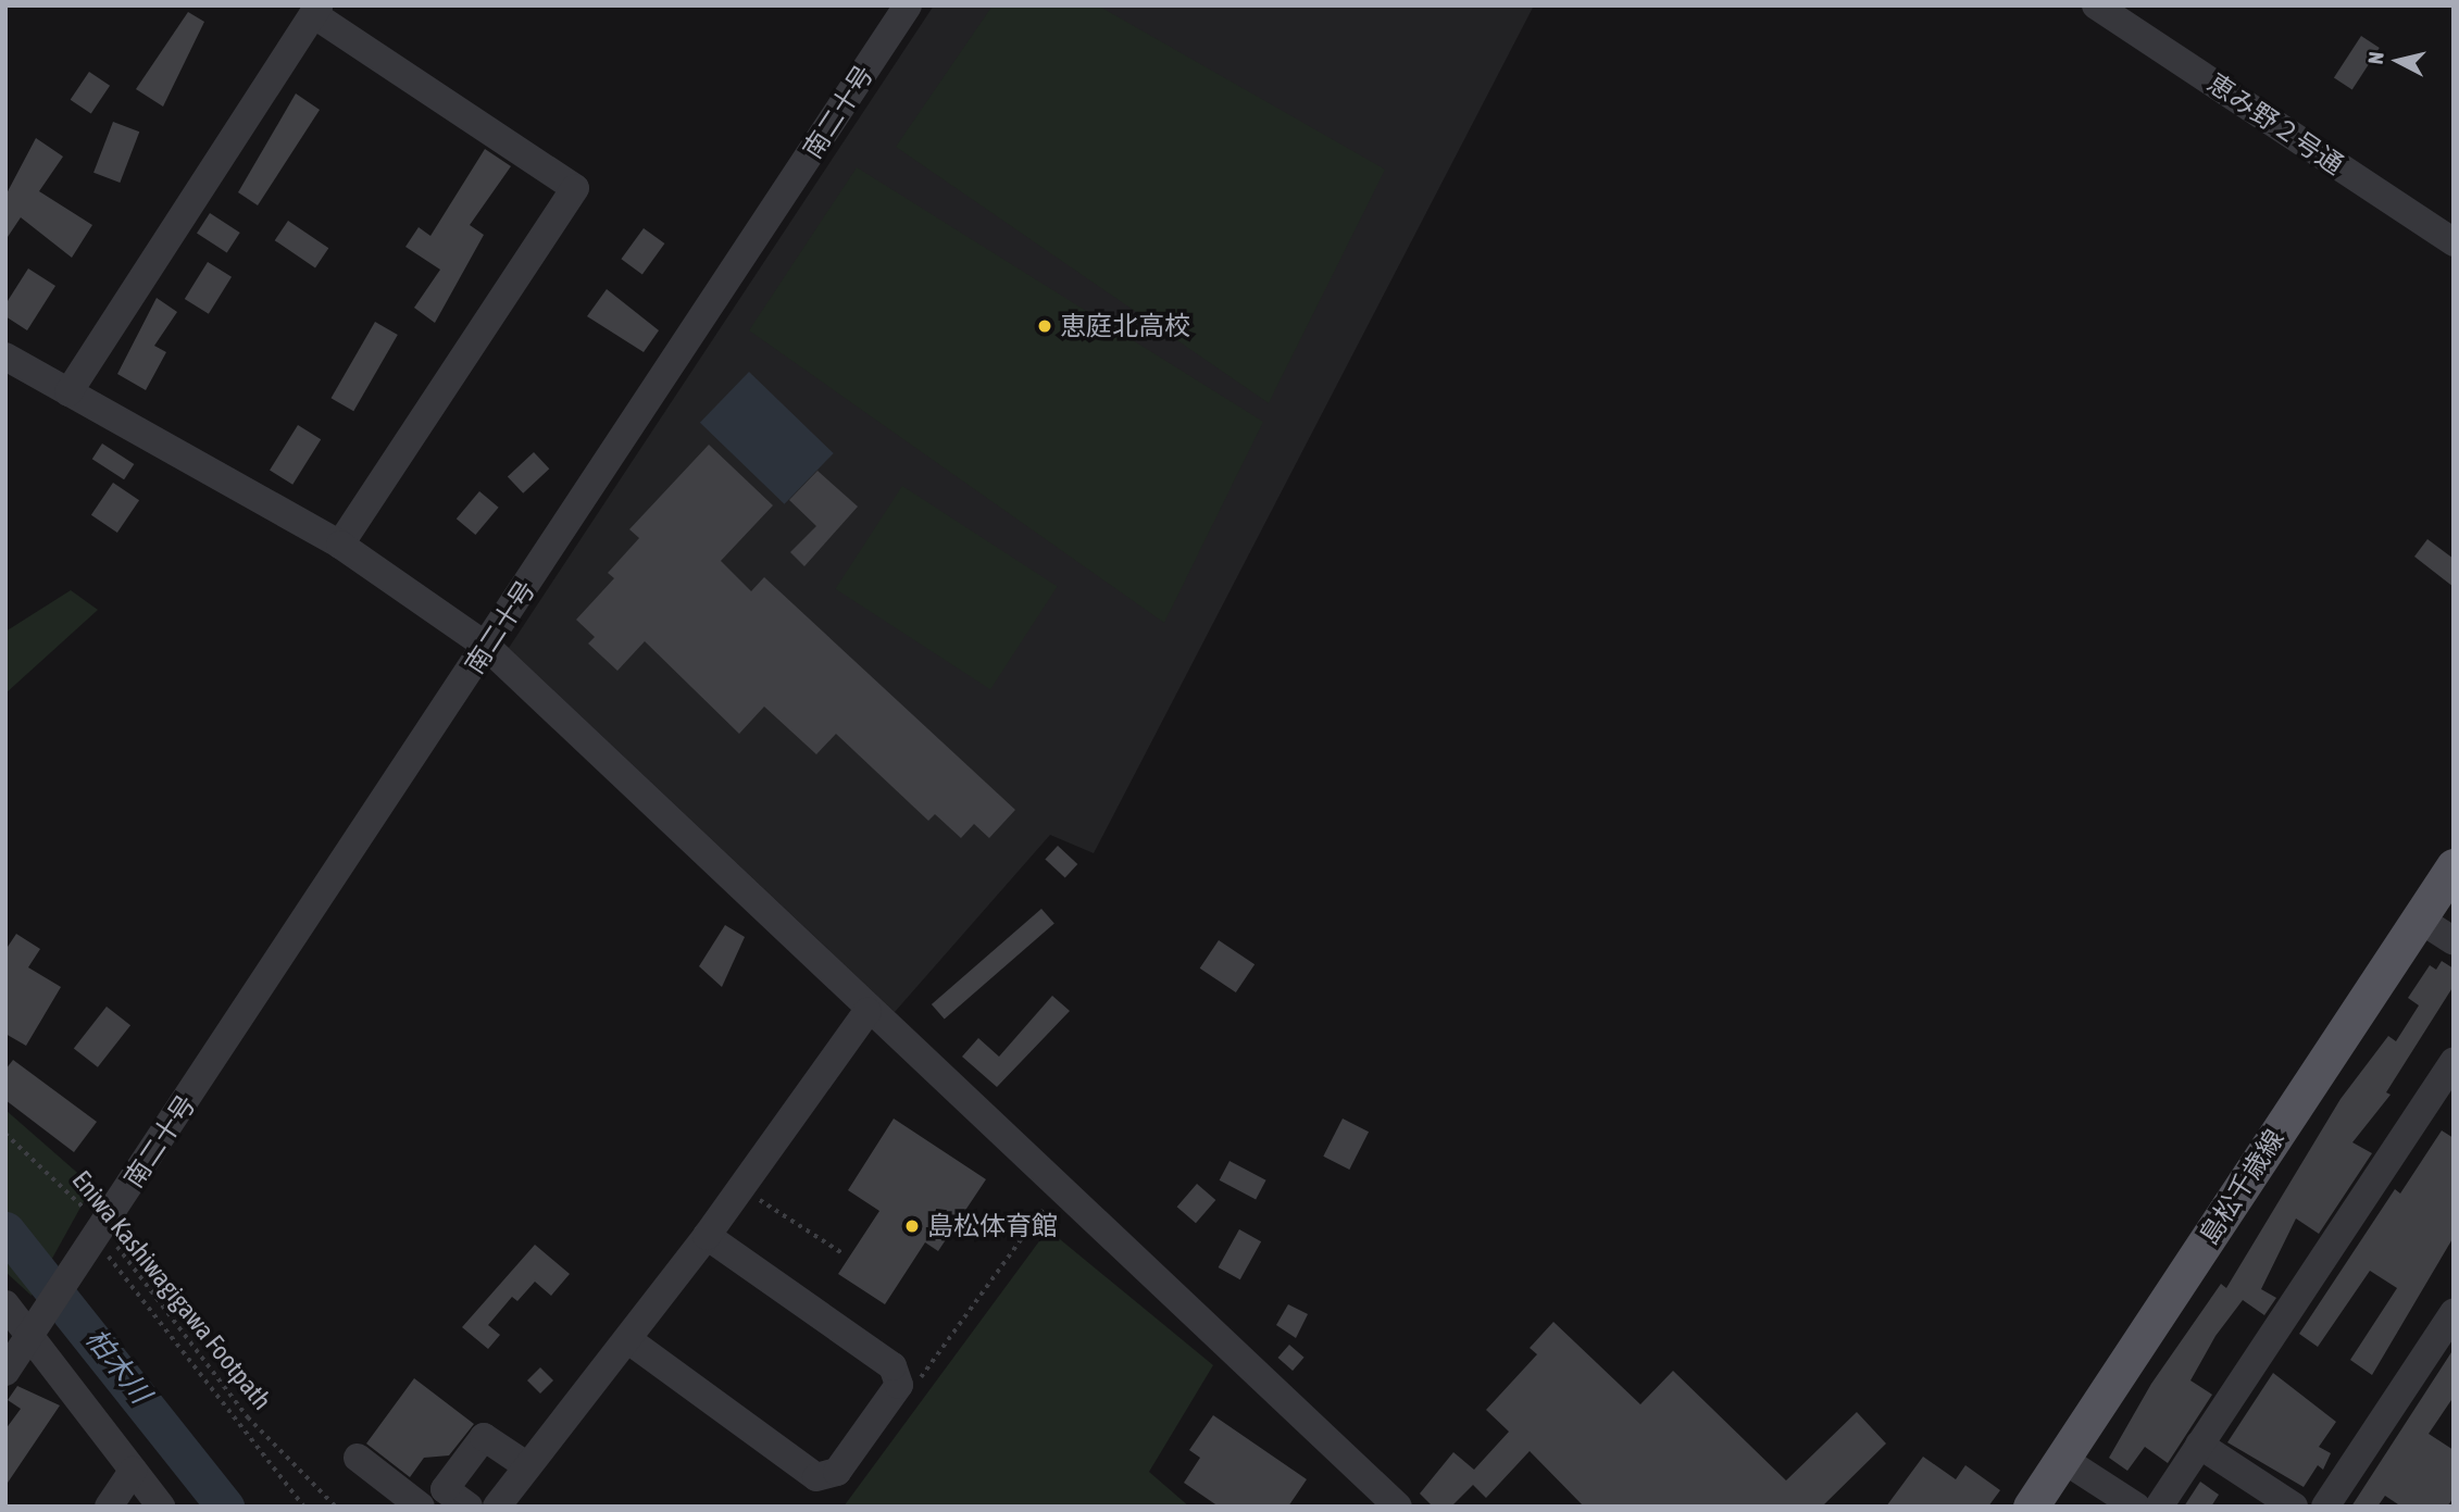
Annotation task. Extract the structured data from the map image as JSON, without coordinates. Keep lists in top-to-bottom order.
{
  "streets": {
    "main road": ["島松千歳線"],
    "street": ["南二十号", "恵み野２号通"],
    "path": ["Eniwa Kashiwagigawa Footpath"]
  },
  "crossings": [
    ["南二十号", "Eniwa Kashiwagigawa Footpath"]
  ],
  "water": ["柏木川"],
  "places": ["恵庭北高校", "島松体育館"],
  "north": "left"
}
